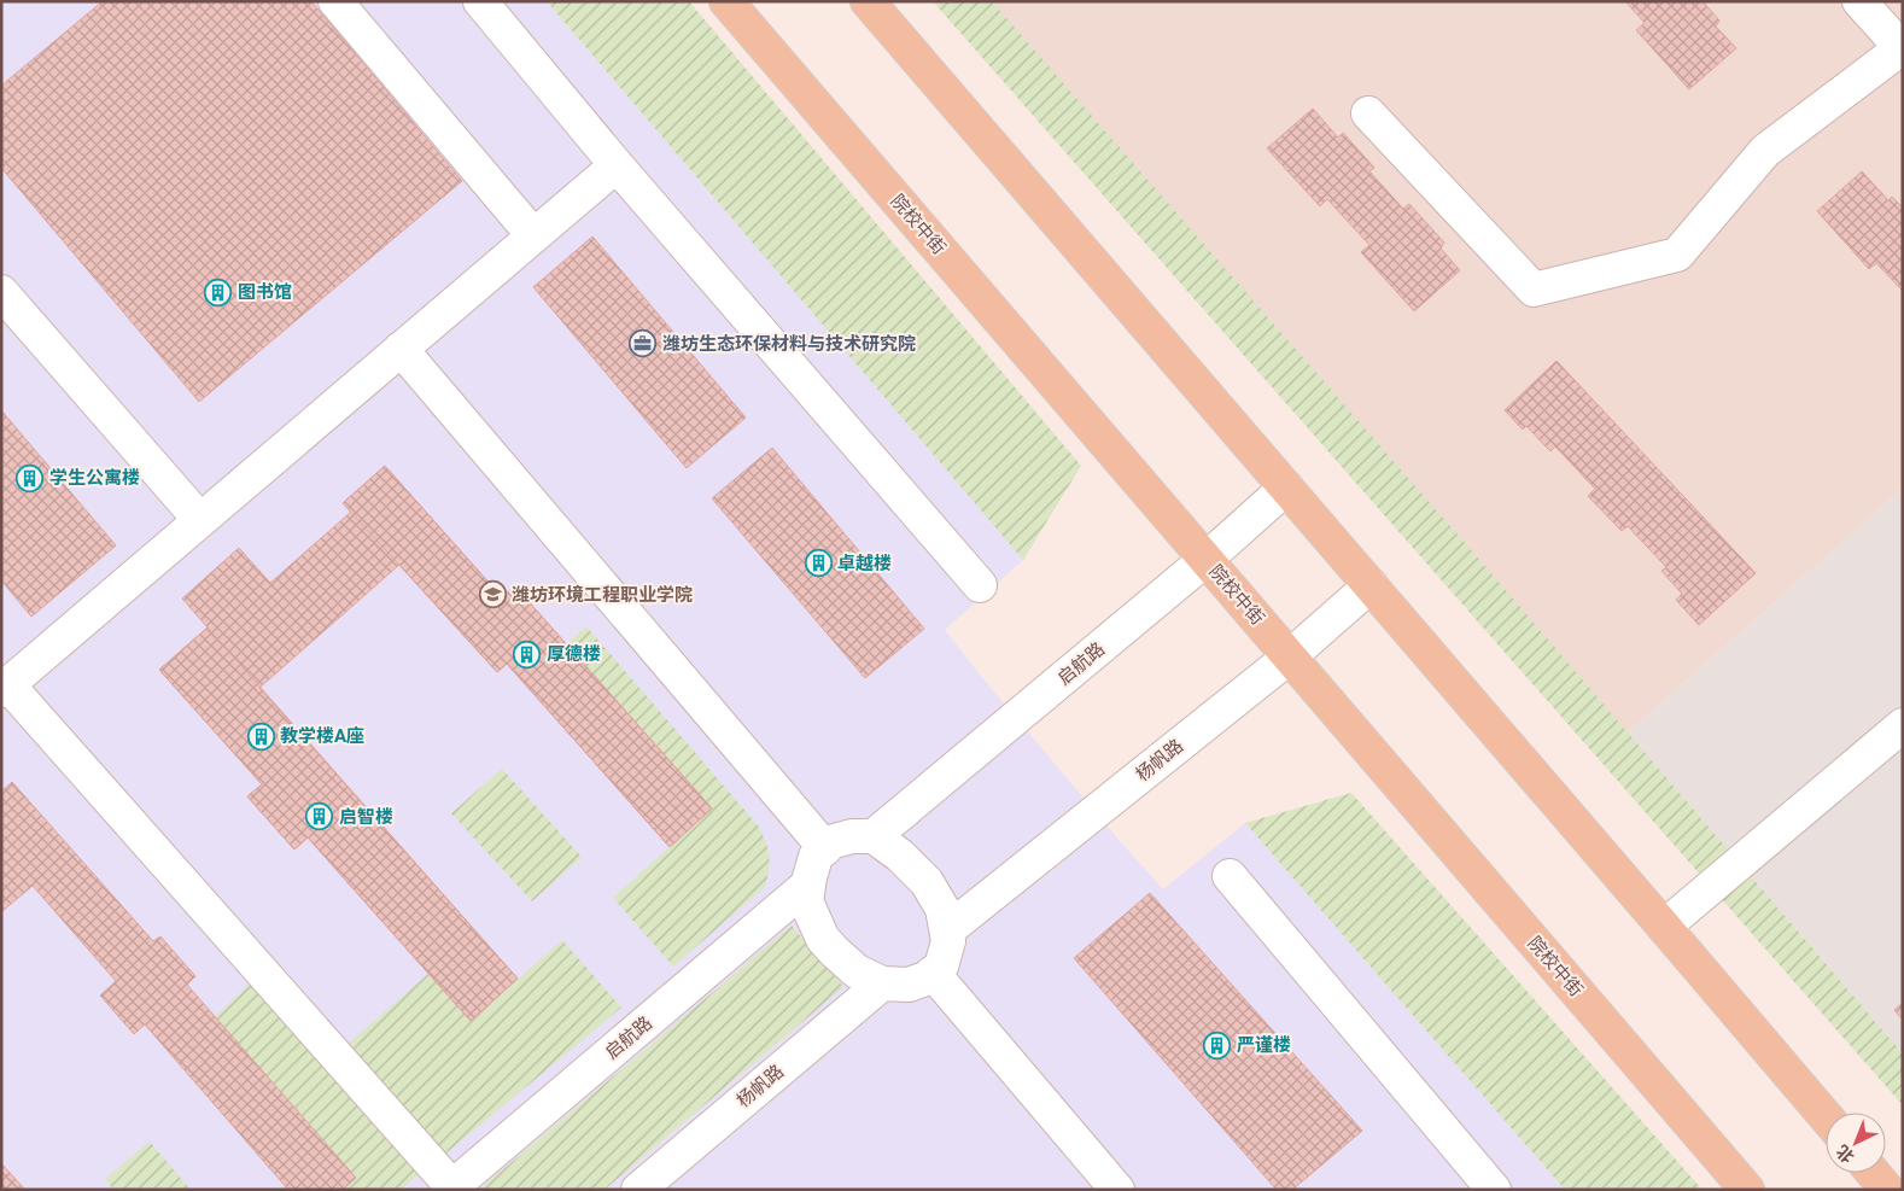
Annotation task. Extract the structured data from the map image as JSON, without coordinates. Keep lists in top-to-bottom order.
{
  "streets": {
    "main road": ["院校中街"],
    "lane": ["启航路", "杨帆路"]
  },
  "crossings": [
    ["院校中街", "启航路"],
    ["院校中街", "杨帆路"],
    ["启航路", "杨帆路"]
  ],
  "places": {
    "building": [
      "图书馆",
      "学生公寓楼",
      "卓越楼",
      "厚德楼",
      "教学楼A座",
      "启智楼",
      "严谨楼"
    ],
    "office": ["潍坊生态环保材料与技术研究院"],
    "school or university": ["潍坊环境工程职业学院"]
  },
  "north": "bottom left"
}
